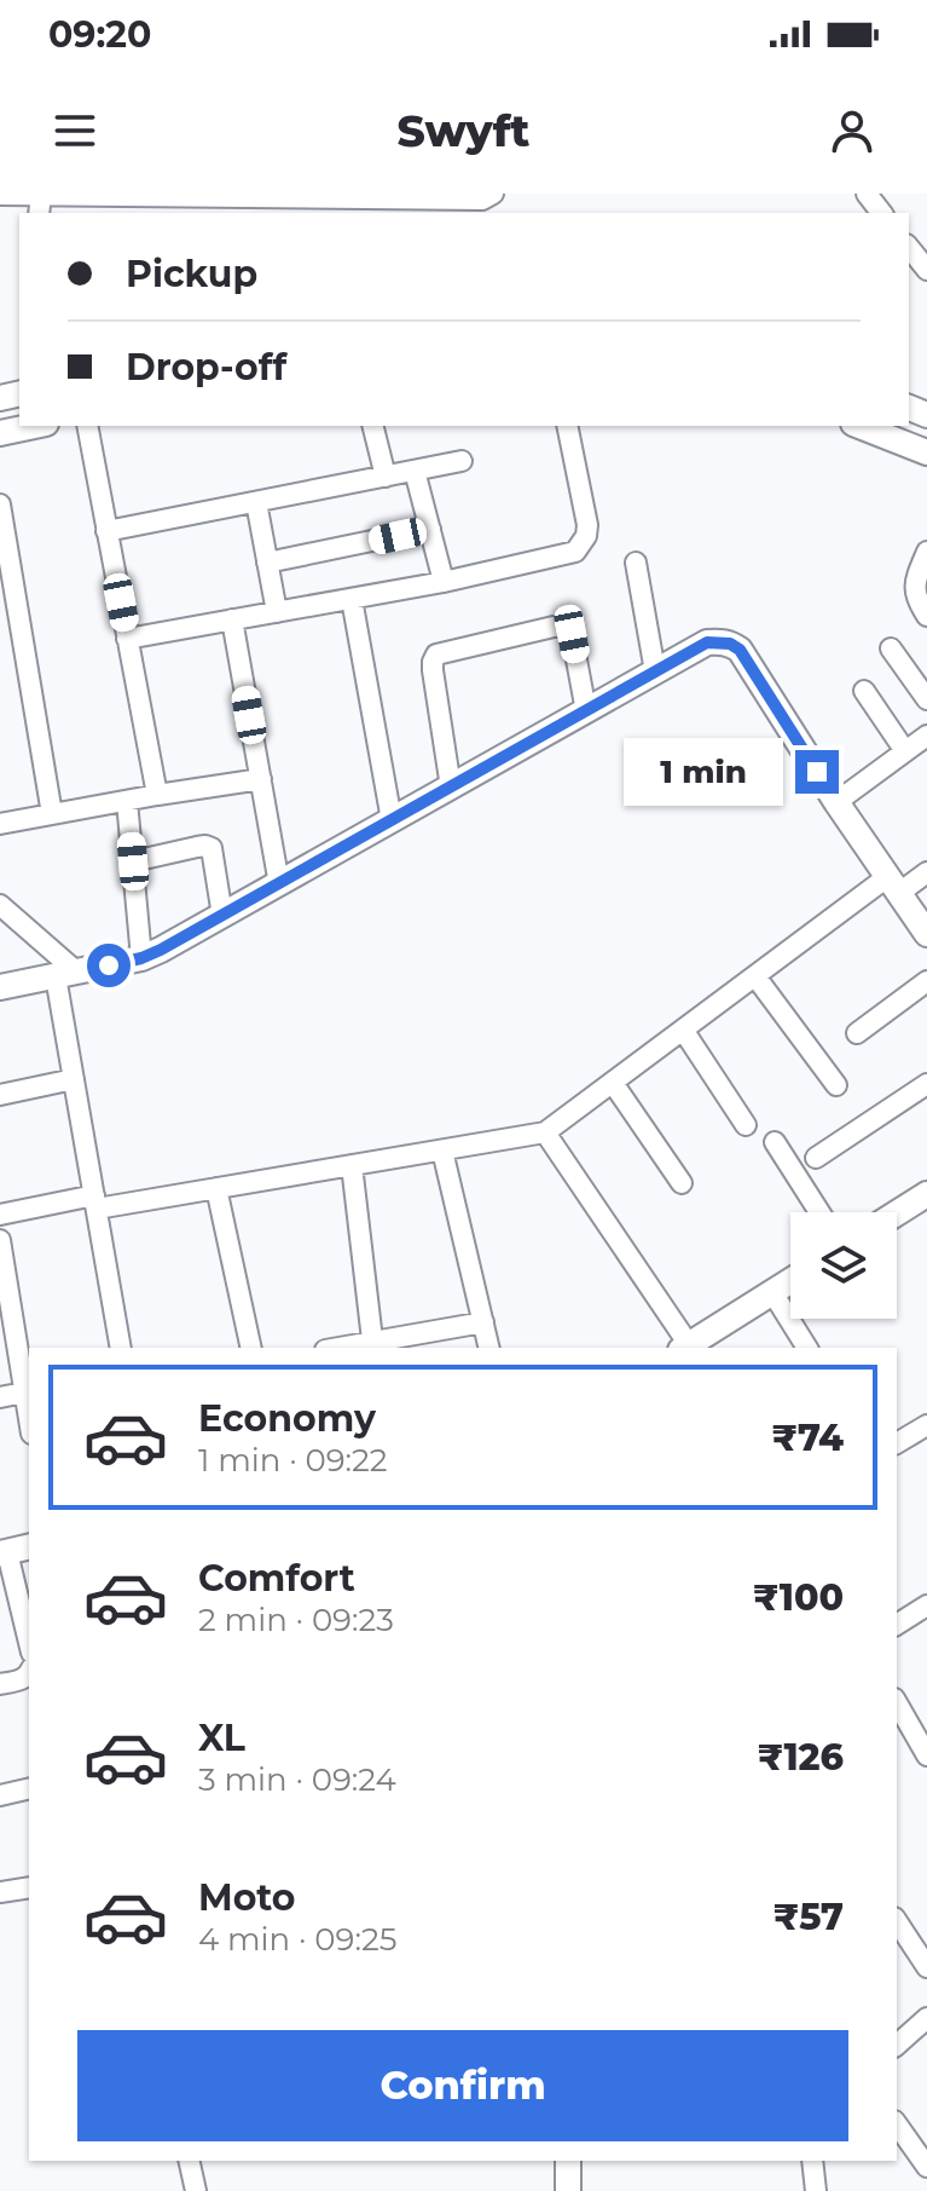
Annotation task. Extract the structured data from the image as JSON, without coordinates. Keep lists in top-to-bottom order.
{
  "page": {
    "status": "09:20",
    "header": "Swyft",
    "banner": ["Pickup", "Drop-off"],
    "bubble": "1 min",
    "list": [
      {
        "name": "Economy",
        "note": "1 min · 09:22",
        "value": "₹74"
      },
      {
        "name": "Comfort",
        "note": "2 min · 09:23",
        "value": "₹100"
      },
      {
        "name": "XL",
        "note": "3 min · 09:24",
        "value": "₹126"
      },
      {
        "name": "Moto",
        "note": "4 min · 09:25",
        "value": "₹57"
      }
    ],
    "buttons": "Confirm"
  }
}
